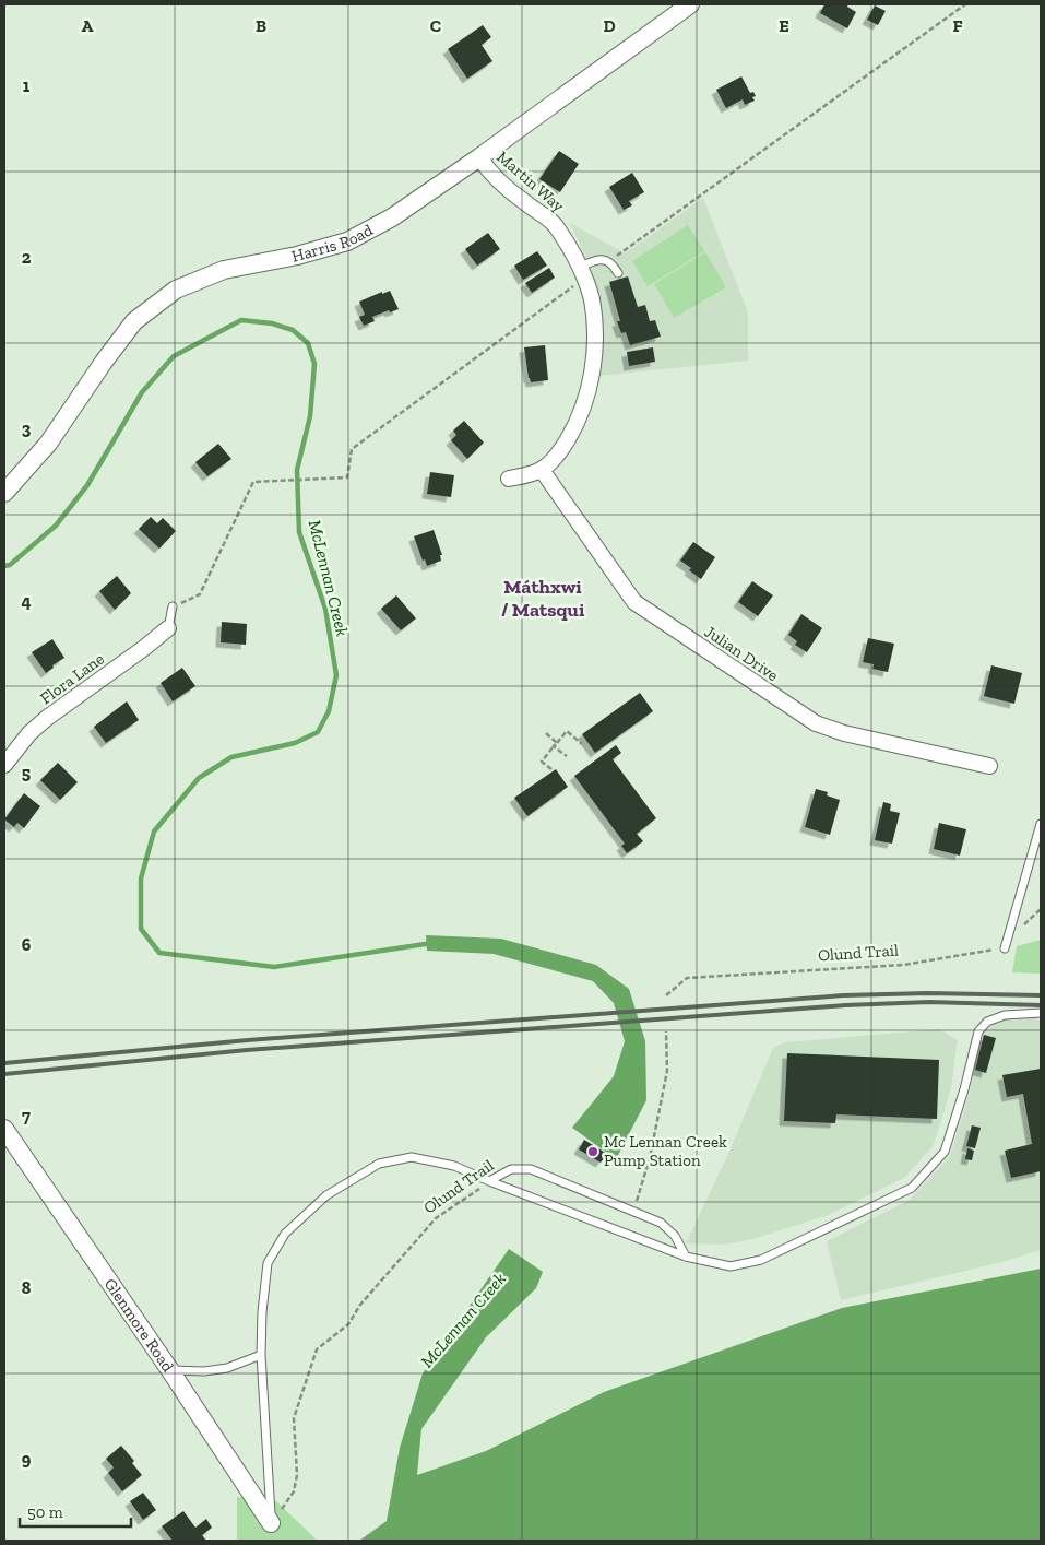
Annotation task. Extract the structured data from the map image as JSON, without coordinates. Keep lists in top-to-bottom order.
{
  "streets": {
    "street": [
      "Martin Way",
      "Harris Road",
      "Julian Drive",
      "Flora Lane",
      "Glenmore Road"
    ],
    "lane": ["Olund Trail"]
  },
  "crossings": [
    ["Martin Way", "Harris Road"],
    ["Martin Way", "Julian Drive"],
    ["Olund Trail", "Glenmore Road"]
  ],
  "districts": ["Máthxwi / Matsqui"],
  "water": ["McLennan Creek"],
  "places": ["Mc Lennan Creek Pump Station"],
  "scale_bar": "50 m",
  "grid": {
    "columns": [
      "A",
      "B",
      "C",
      "D",
      "E",
      "F"
    ],
    "rows": [
      "1",
      "2",
      "3",
      "4",
      "5",
      "6",
      "7",
      "8",
      "9"
    ]
  }
}
